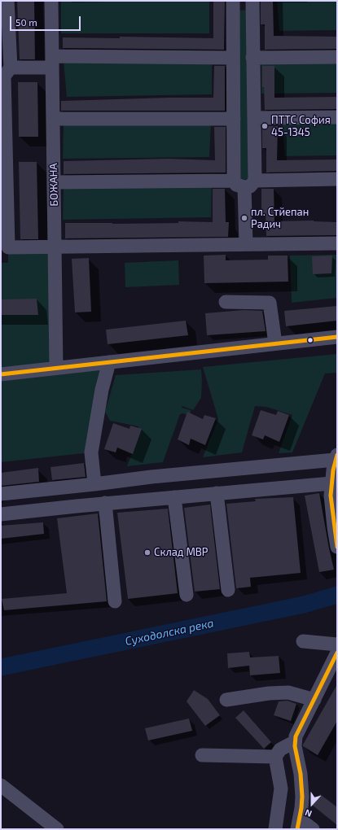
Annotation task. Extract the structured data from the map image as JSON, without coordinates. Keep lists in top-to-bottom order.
{
  "streets": {
    "street": ["БОЖАНА"]
  },
  "water": ["Суходолска река"],
  "places": ["ПТТС София 45-1345", "пл. Стйепан Радич", "Склад МВР"],
  "scale_bar": "50 m",
  "north": "bottom"
}
